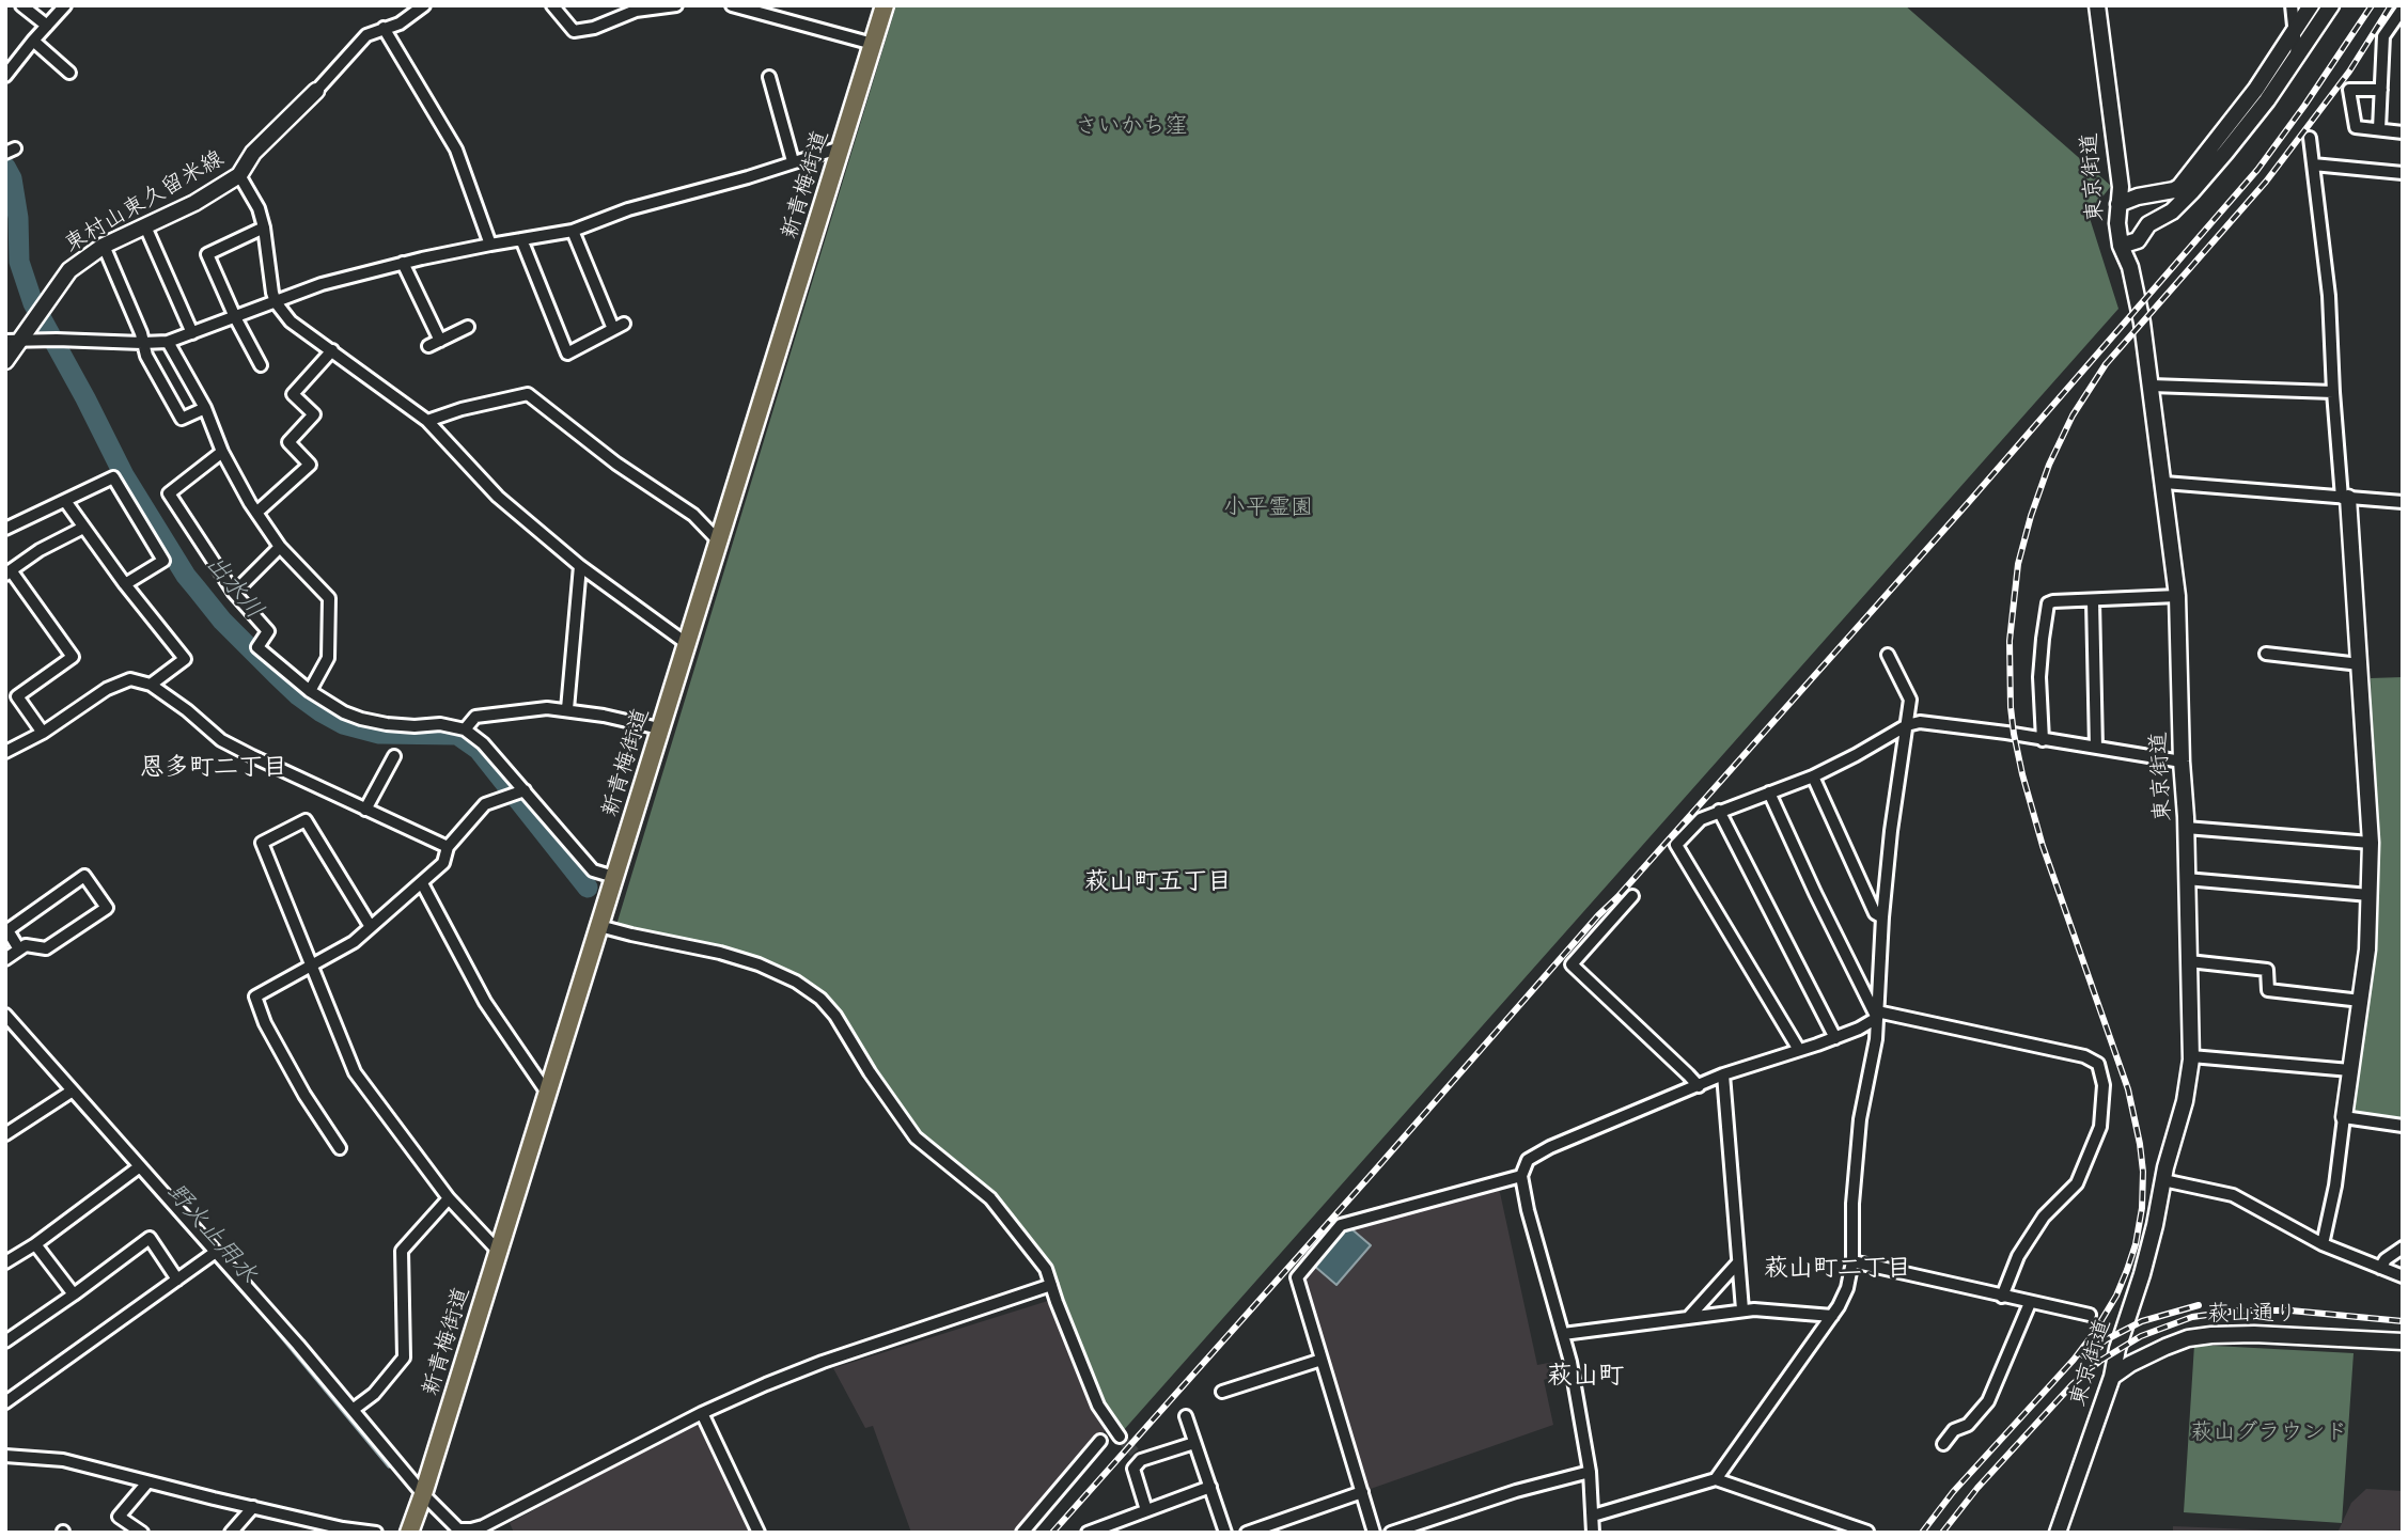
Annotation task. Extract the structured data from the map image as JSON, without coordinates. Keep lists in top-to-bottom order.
{
  "streets": {
    "main road": ["新青梅街道"],
    "street": ["東京街道", "東村山東久留米線", "萩山通り"]
  },
  "crossings": [
    ["東京街道", "萩山通り"]
  ],
  "districts": [
    "恩多町二丁目",
    "萩山町五丁目",
    "萩山町二丁目",
    "萩山町"
  ],
  "water": ["出水川", "野火止用水"],
  "parks": ["さいかち窪", "小平霊園", "萩山グラウンド"]
}
